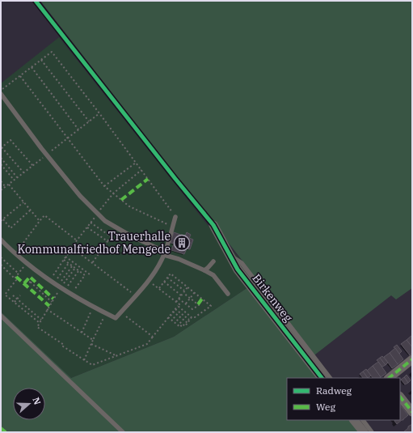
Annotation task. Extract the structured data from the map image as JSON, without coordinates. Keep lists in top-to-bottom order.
{
  "streets": {
    "street": ["Birkenweg"]
  },
  "places": {
    "building": ["Trauerhalle Kommunalfriedhof Mengede"]
  },
  "legend": ["Radweg", "Weg"],
  "north": "right"
}
